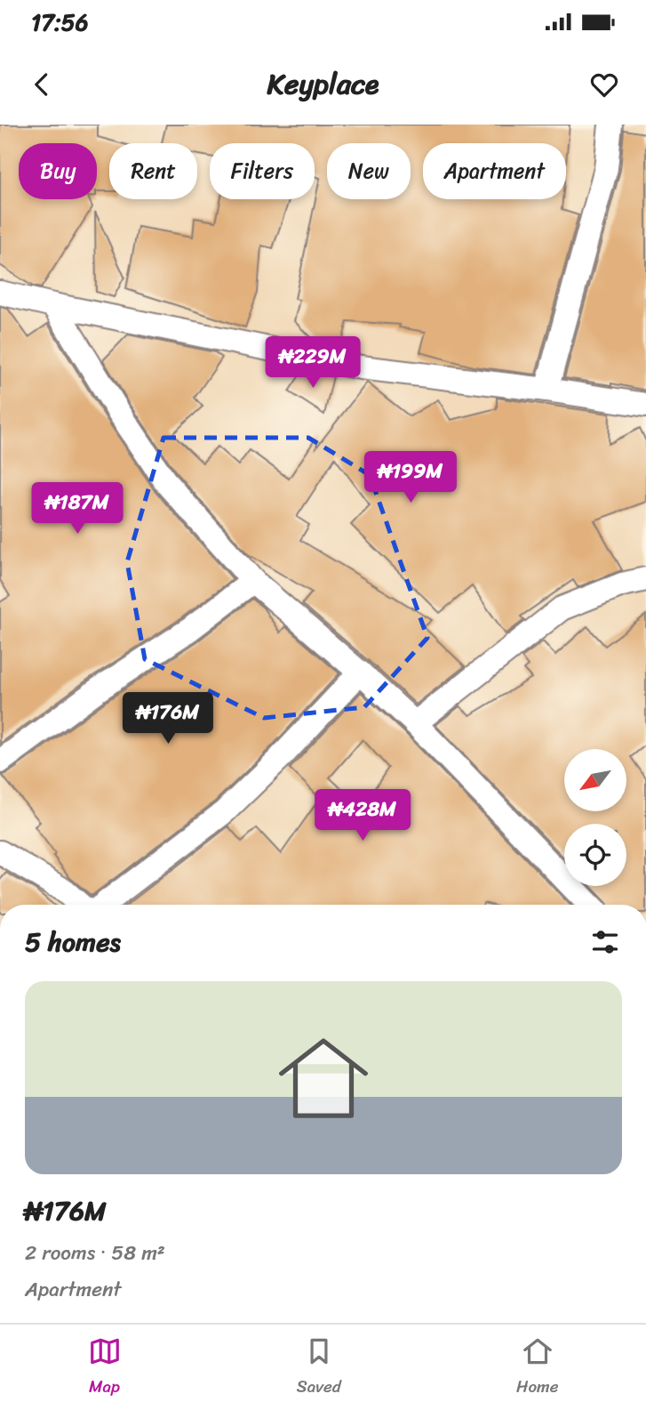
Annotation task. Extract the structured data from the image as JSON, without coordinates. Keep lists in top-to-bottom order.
{
  "north": "bottom left",
  "page": {
    "status": "17:56",
    "header": "Keyplace",
    "chip": [
      "Buy",
      "Rent",
      "Filters",
      "New",
      "Apartment"
    ],
    "price": [
      "₦229M",
      "₦199M",
      "₦187M",
      "₦176M",
      "₦428M"
    ],
    "heading": "5 homes",
    "list": [
      {
        "name": "₦176M",
        "note": "2 rooms · 58 m² · Apartment"
      }
    ],
    "tabs": ["Map", "Saved", "Home"]
  }
}
